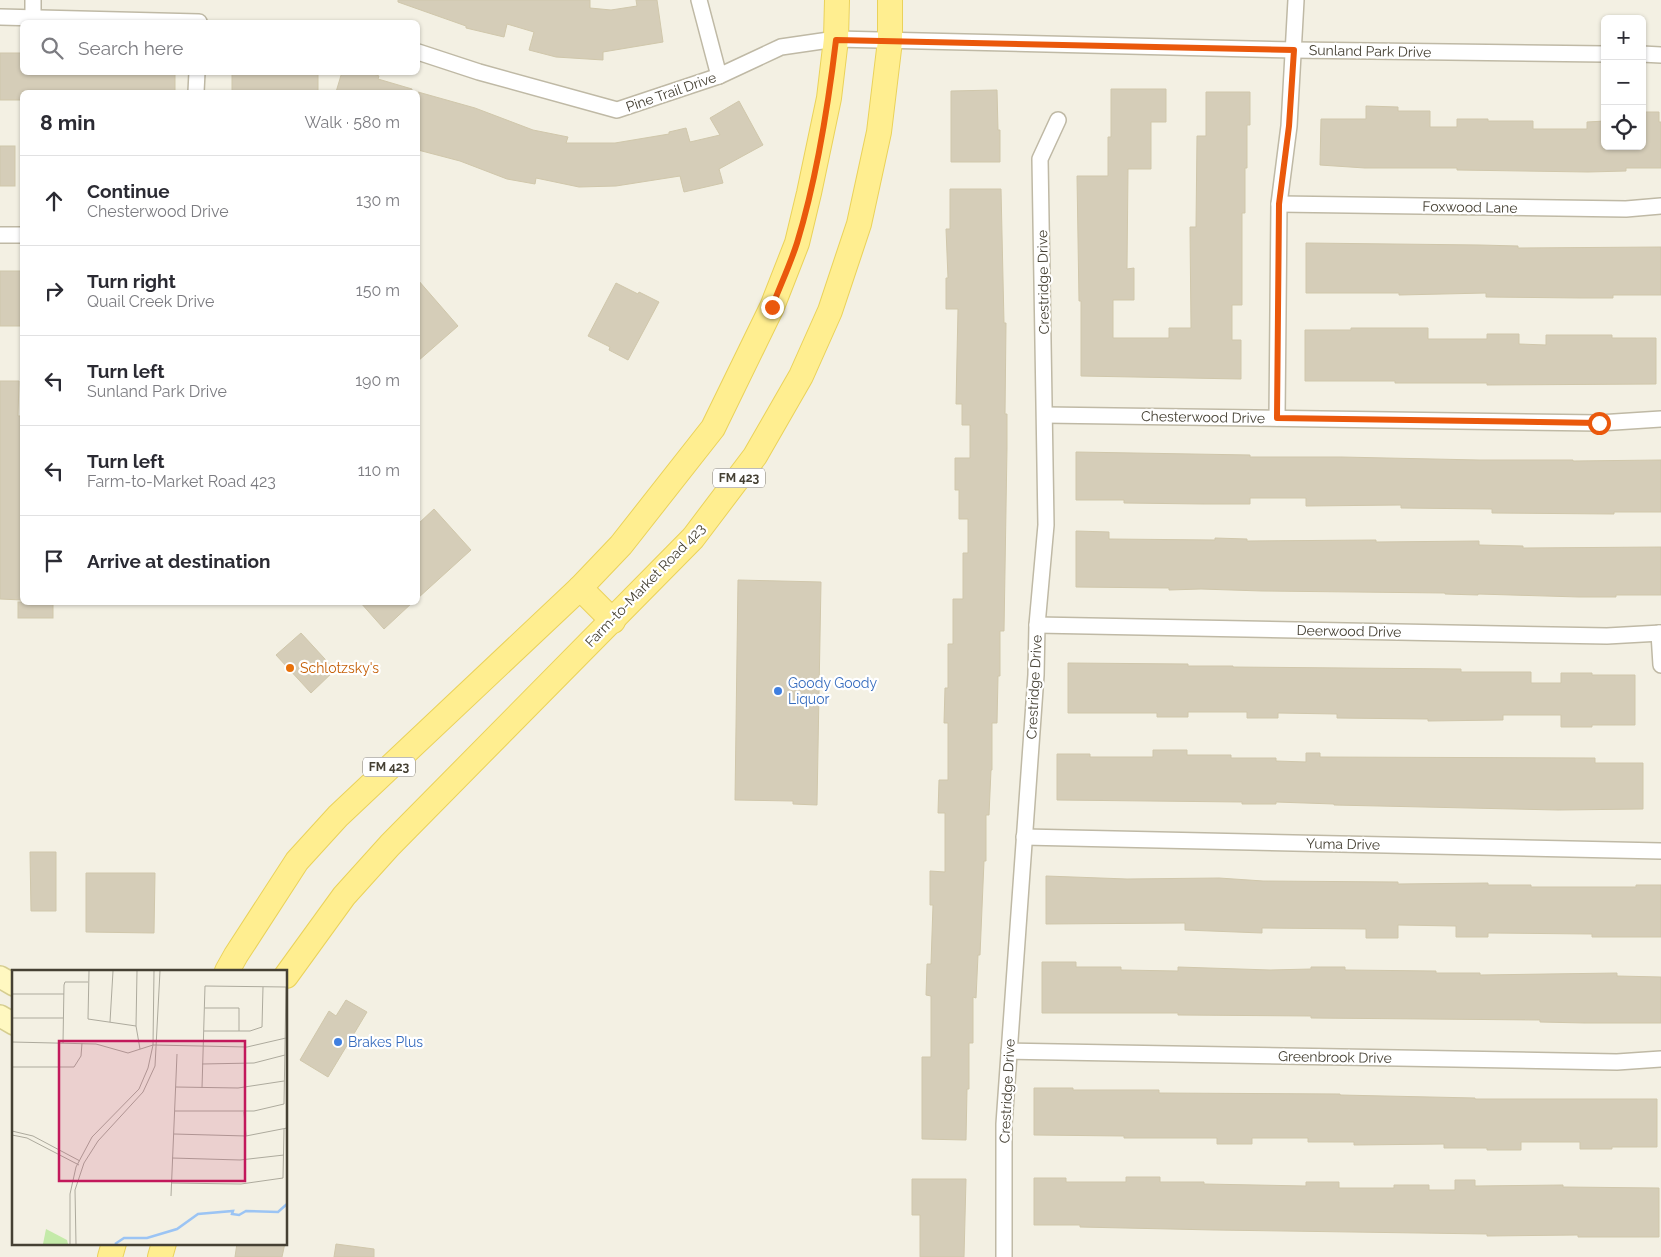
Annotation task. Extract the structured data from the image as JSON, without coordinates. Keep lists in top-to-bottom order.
{
  "streets": {
    "main road": ["FM 423", "Farm-to-Market Road 423"],
    "street": [
      "Sunland Park Drive",
      "Pine Trail Drive",
      "Foxwood Lane",
      "Crestridge Drive",
      "Chesterwood Drive",
      "Deerwood Drive",
      "Yuma Drive",
      "Greenbrook Drive"
    ]
  },
  "crossings": [
    ["Sunland Park Drive", "Pine Trail Drive"],
    ["Sunland Park Drive", "FM 423"],
    ["Sunland Park Drive", "Farm-to-Market Road 423"],
    ["Pine Trail Drive", "FM 423"],
    ["Crestridge Drive", "Chesterwood Drive"],
    ["Crestridge Drive", "Deerwood Drive"],
    ["Crestridge Drive", "Yuma Drive"],
    ["Crestridge Drive", "Greenbrook Drive"]
  ],
  "places": ["Schlotzsky's", "Goody Goody Liquor", "Brakes Plus"],
  "page": {
    "map_buttons": ["+", "−"],
    "search": "Search here",
    "heading": ["8 min", "Walk · 580 m"],
    "list": [
      ["Continue", "Chesterwood Drive", "130 m"],
      ["Turn right", "Quail Creek Drive", "150 m"],
      ["Turn left", "Sunland Park Drive", "190 m"],
      ["Turn left", "Farm-to-Market Road 423", "110 m"],
      "Arrive at destination"
    ]
  }
}
